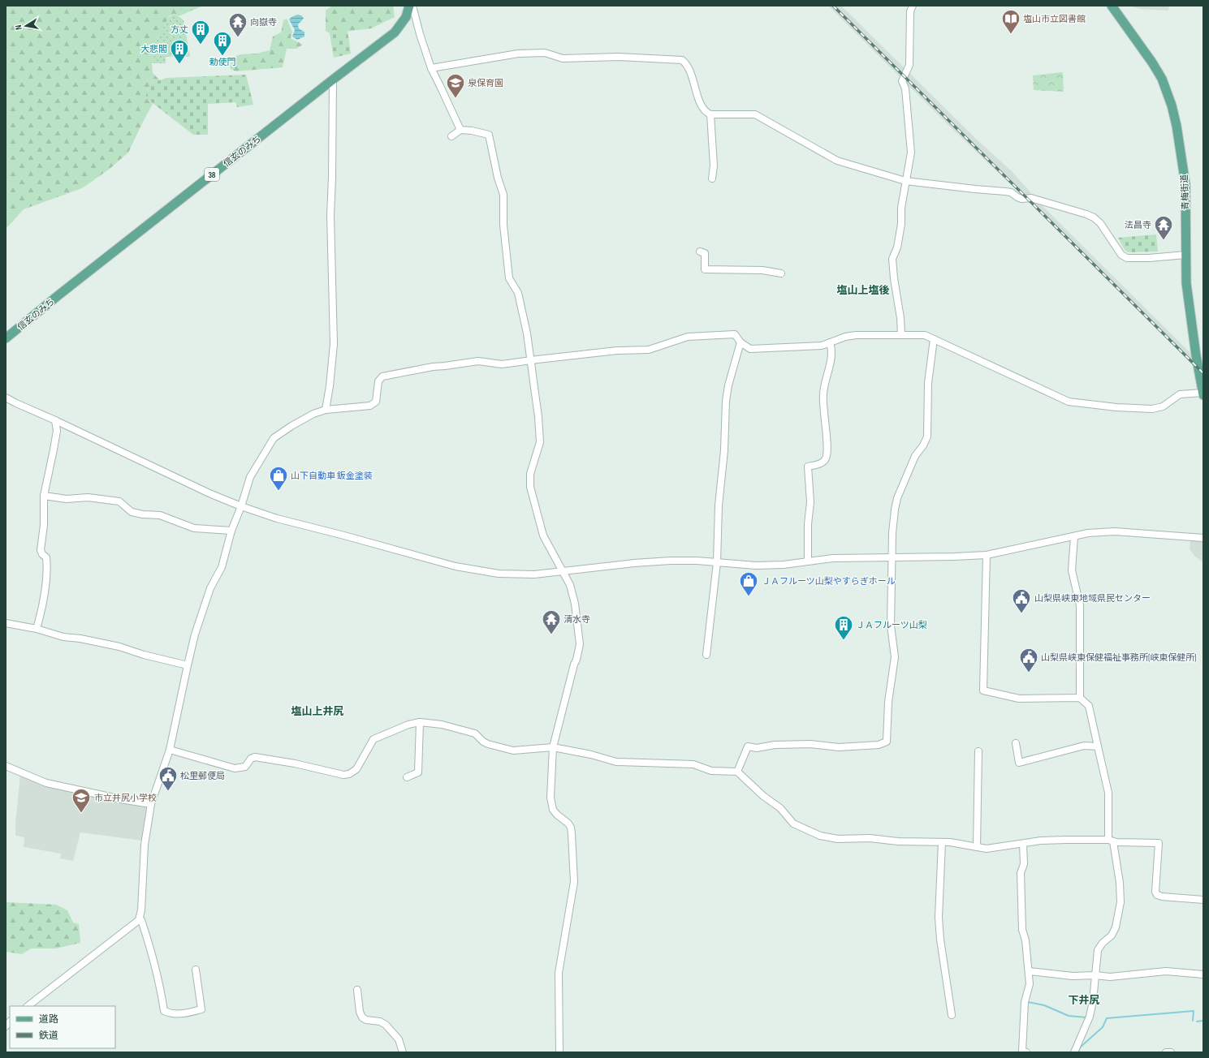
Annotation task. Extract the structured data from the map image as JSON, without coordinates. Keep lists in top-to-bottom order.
{
  "streets": {
    "main road": ["信玄のみち", "38", "青梅街道"]
  },
  "districts": ["塩山上塩後", "塩山上井尻", "下井尻"],
  "places": {
    "library": ["塩山市立図書館"],
    "temple": ["向嶽寺", "法昌寺", "清水寺"],
    "building": [
      "方丈",
      "勅使門",
      "大悲閣",
      "ＪＡフルーツ山梨"
    ],
    "school or university": ["泉保育園", "市立井尻小学校"],
    "shop": ["山下自動車 鈑金塗装", "ＪＡフルーツ山梨やすらぎホール"],
    "public building": ["山梨県峡東地域県民センター", "山梨県峡東保健福祉事務所(峡東保健所)", "松里郵便局"]
  },
  "legend": ["道路", "鉄道"],
  "north": "left"
}
